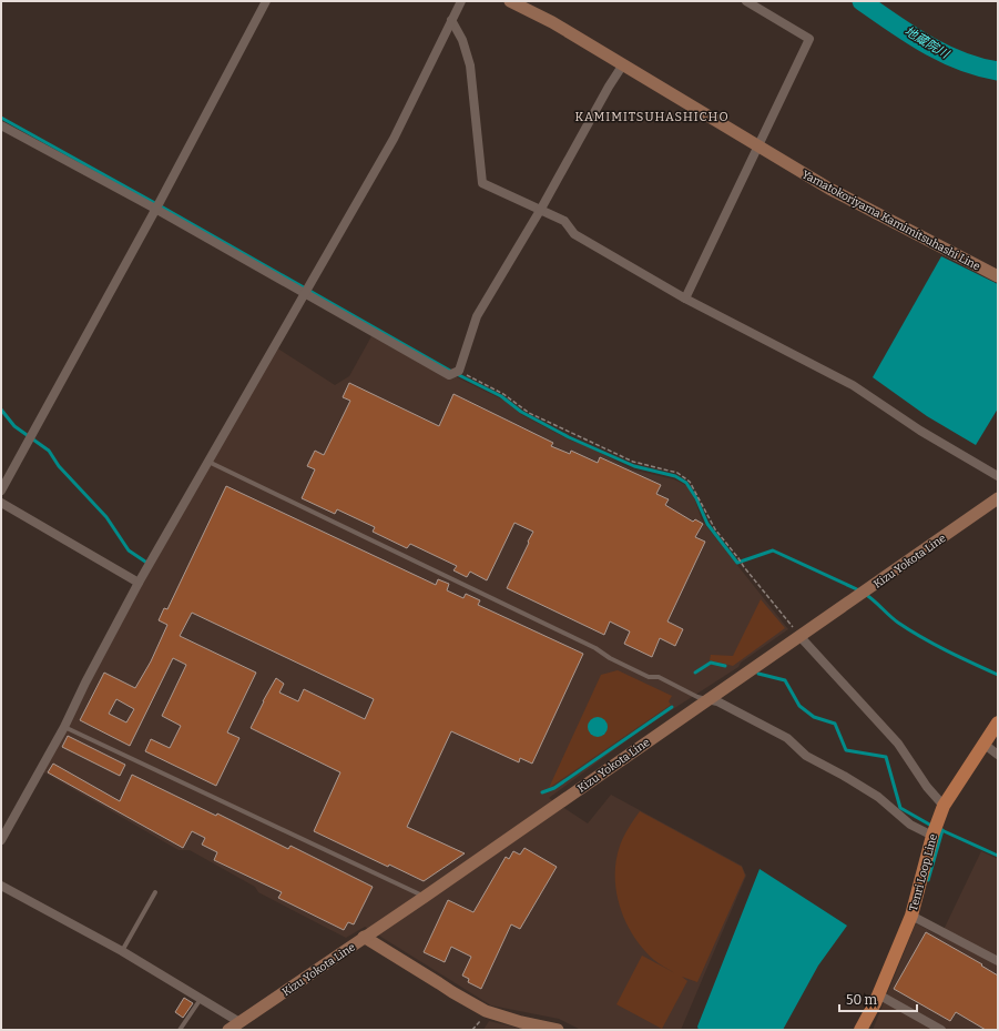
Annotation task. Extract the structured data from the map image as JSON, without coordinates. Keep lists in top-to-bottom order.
{
  "streets": {
    "main road": ["Yamatokoriyama Kamimitsuhashi Line", "Kizu Yokota Line", "Tenri Loop Line"]
  },
  "districts": ["KAMIMITSUHASHICHO"],
  "water": ["地蔵院川"],
  "scale_bar": "50 m"
}
